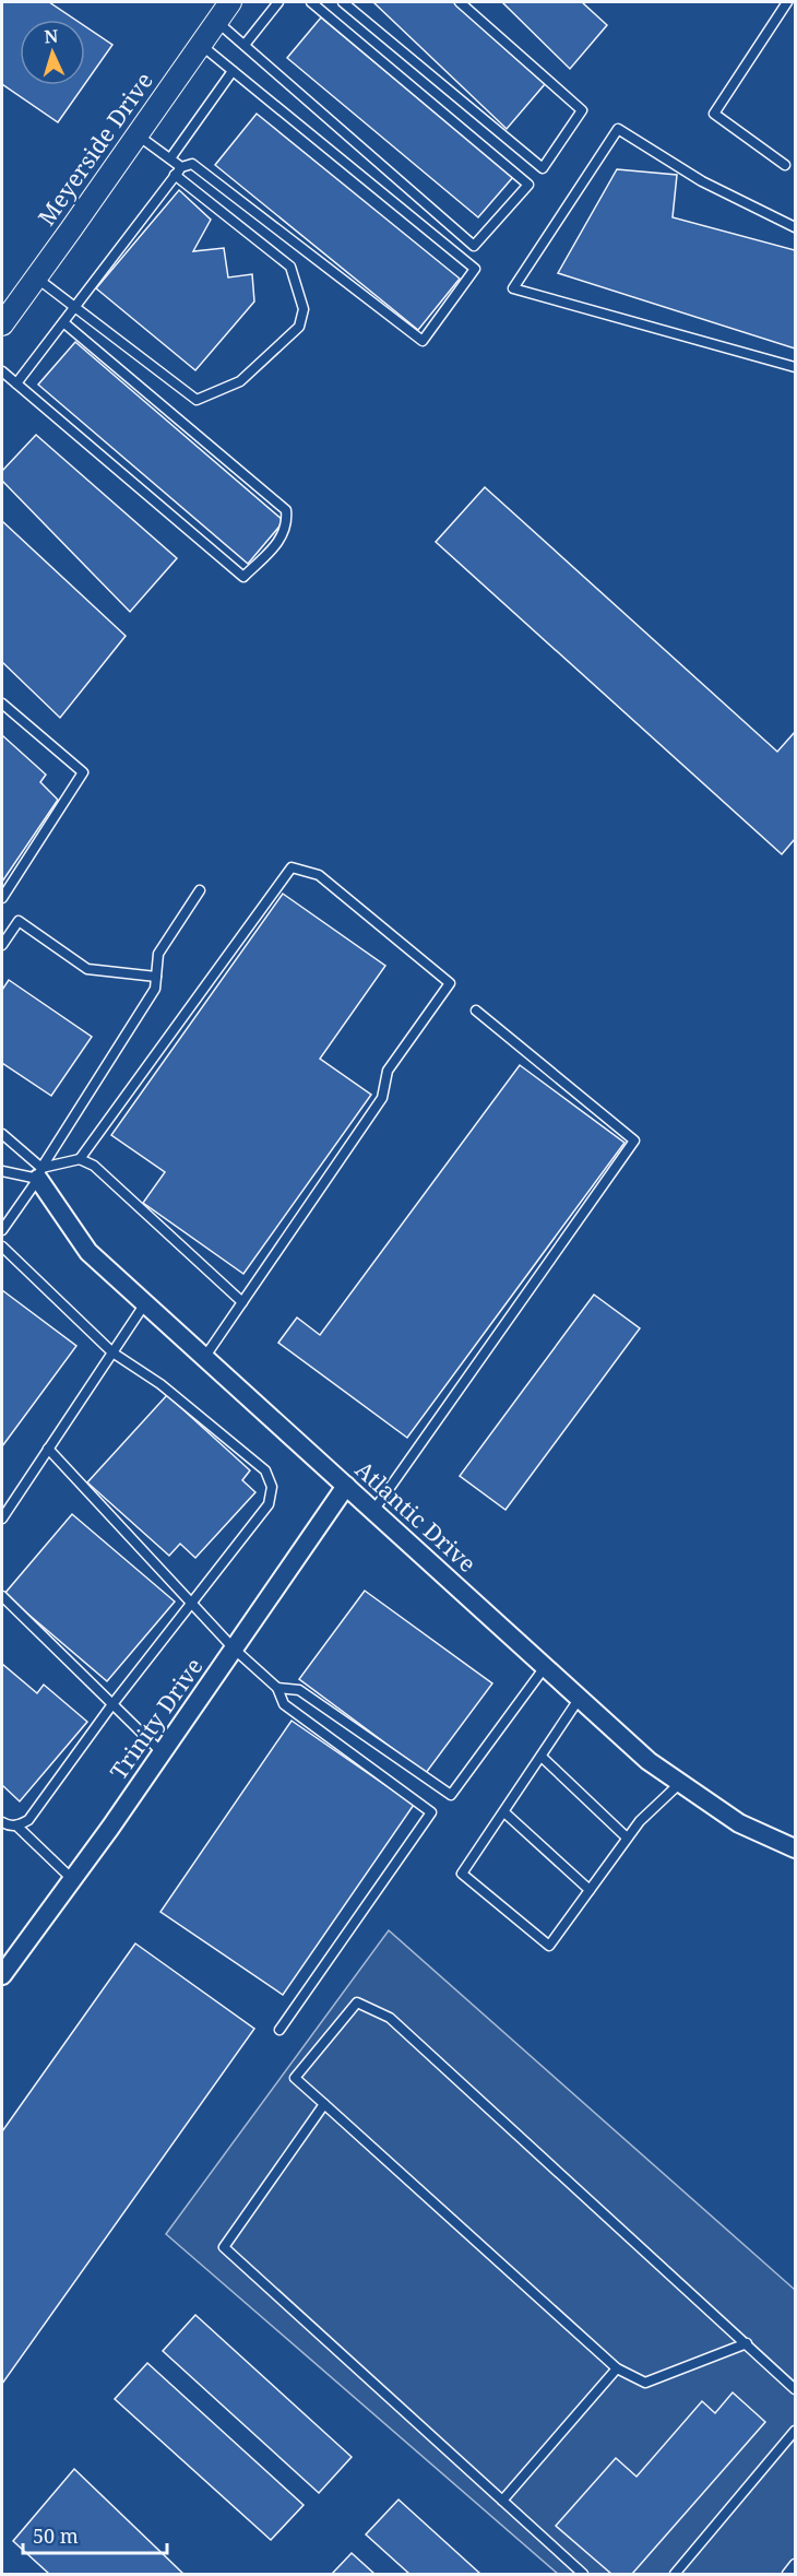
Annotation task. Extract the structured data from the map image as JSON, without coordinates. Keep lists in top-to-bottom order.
{
  "streets": {
    "street": ["Meyerside Drive", "Atlantic Drive", "Trinity Drive"]
  },
  "crossings": [
    ["Atlantic Drive", "Trinity Drive"]
  ],
  "scale_bar": "50 m",
  "north": "top"
}
